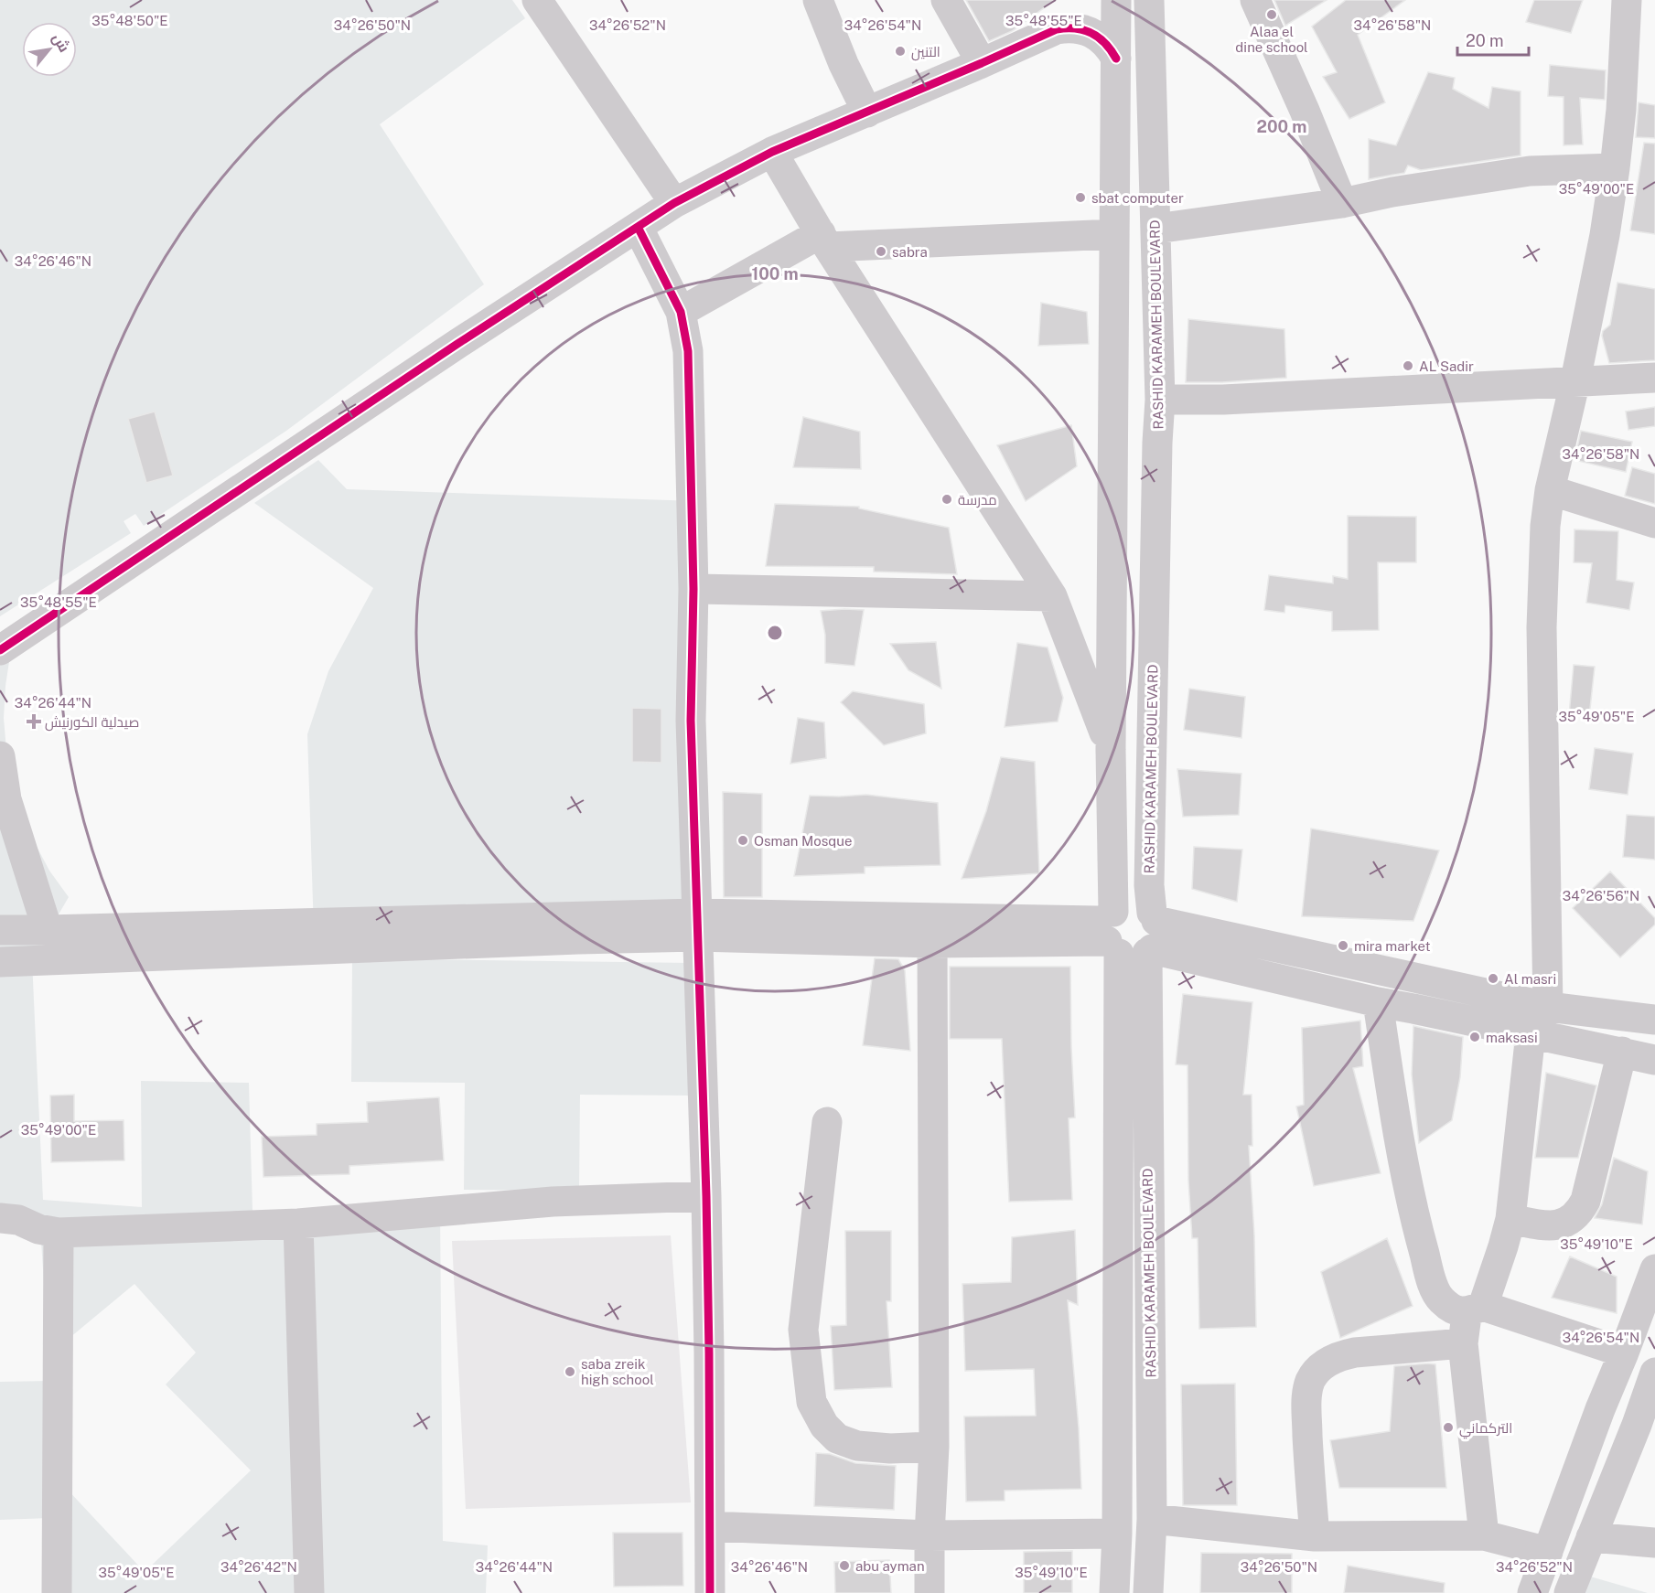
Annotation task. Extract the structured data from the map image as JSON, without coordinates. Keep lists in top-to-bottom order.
{
  "streets": {
    "street": ["RASHID KARAMEH BOULEVARD"]
  },
  "places": {
    "other": [
      "Alaa el dine school",
      "التنين",
      "sbat computer",
      "sabra",
      "AL Sadir",
      "مدرسة",
      "Osman Mosque",
      "mira market",
      "Al masri",
      "maksasi",
      "saba zreik high school",
      "التركماني",
      "abu ayman"
    ],
    "health": ["صيدلية الكورنيش"]
  },
  "scale_bar": "20 m",
  "north": "top right",
  "coordinates": [
    "35°48'50\"E",
    "35°48'55\"E",
    "34°26'50\"N",
    "34°26'52\"N",
    "34°26'58\"N",
    "34°26'54\"N",
    "35°49'00\"E",
    "34°26'46\"N",
    "34°26'44\"N",
    "35°49'05\"E",
    "34°26'56\"N",
    "35°49'10\"E",
    "34°26'42\"N"
  ],
  "rings": ["200 m", "100 m"]
}
